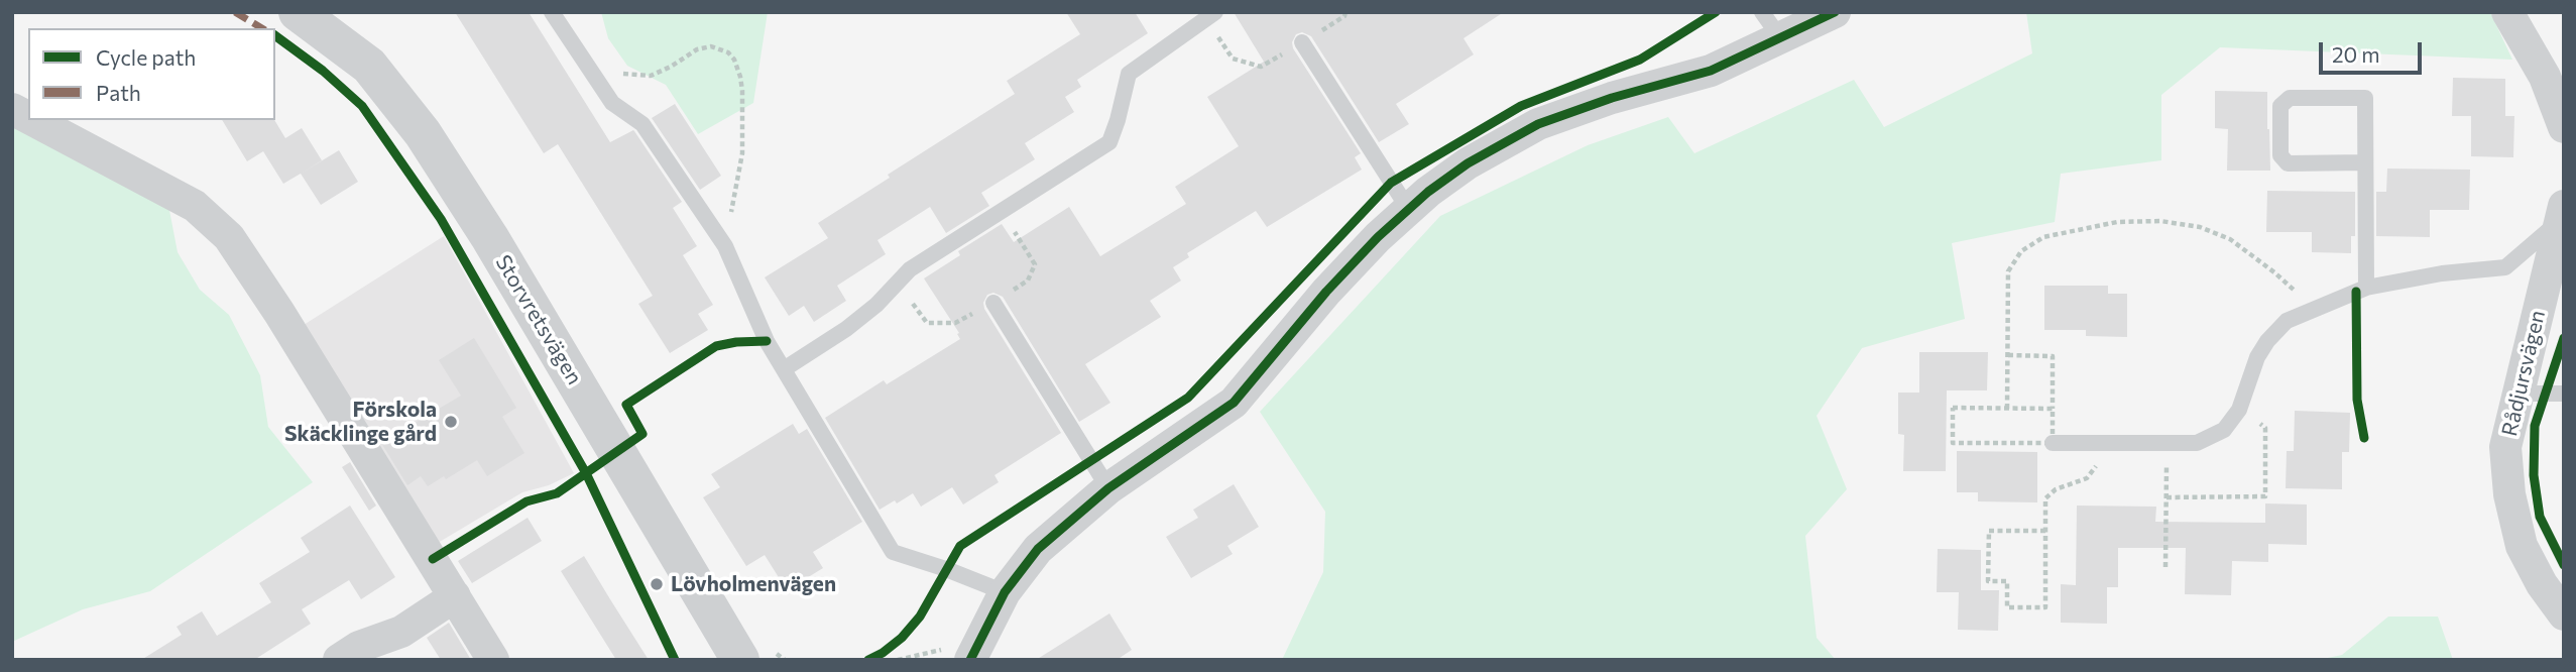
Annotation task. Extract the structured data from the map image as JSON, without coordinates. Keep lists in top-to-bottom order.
{
  "streets": {
    "street": ["Storvretsvägen", "Rådjursvägen"]
  },
  "places": ["Förskola Skäcklinge gård", "Lövholmenvägen"],
  "legend": ["Cycle path", "Path"],
  "scale_bar": "20 m"
}
